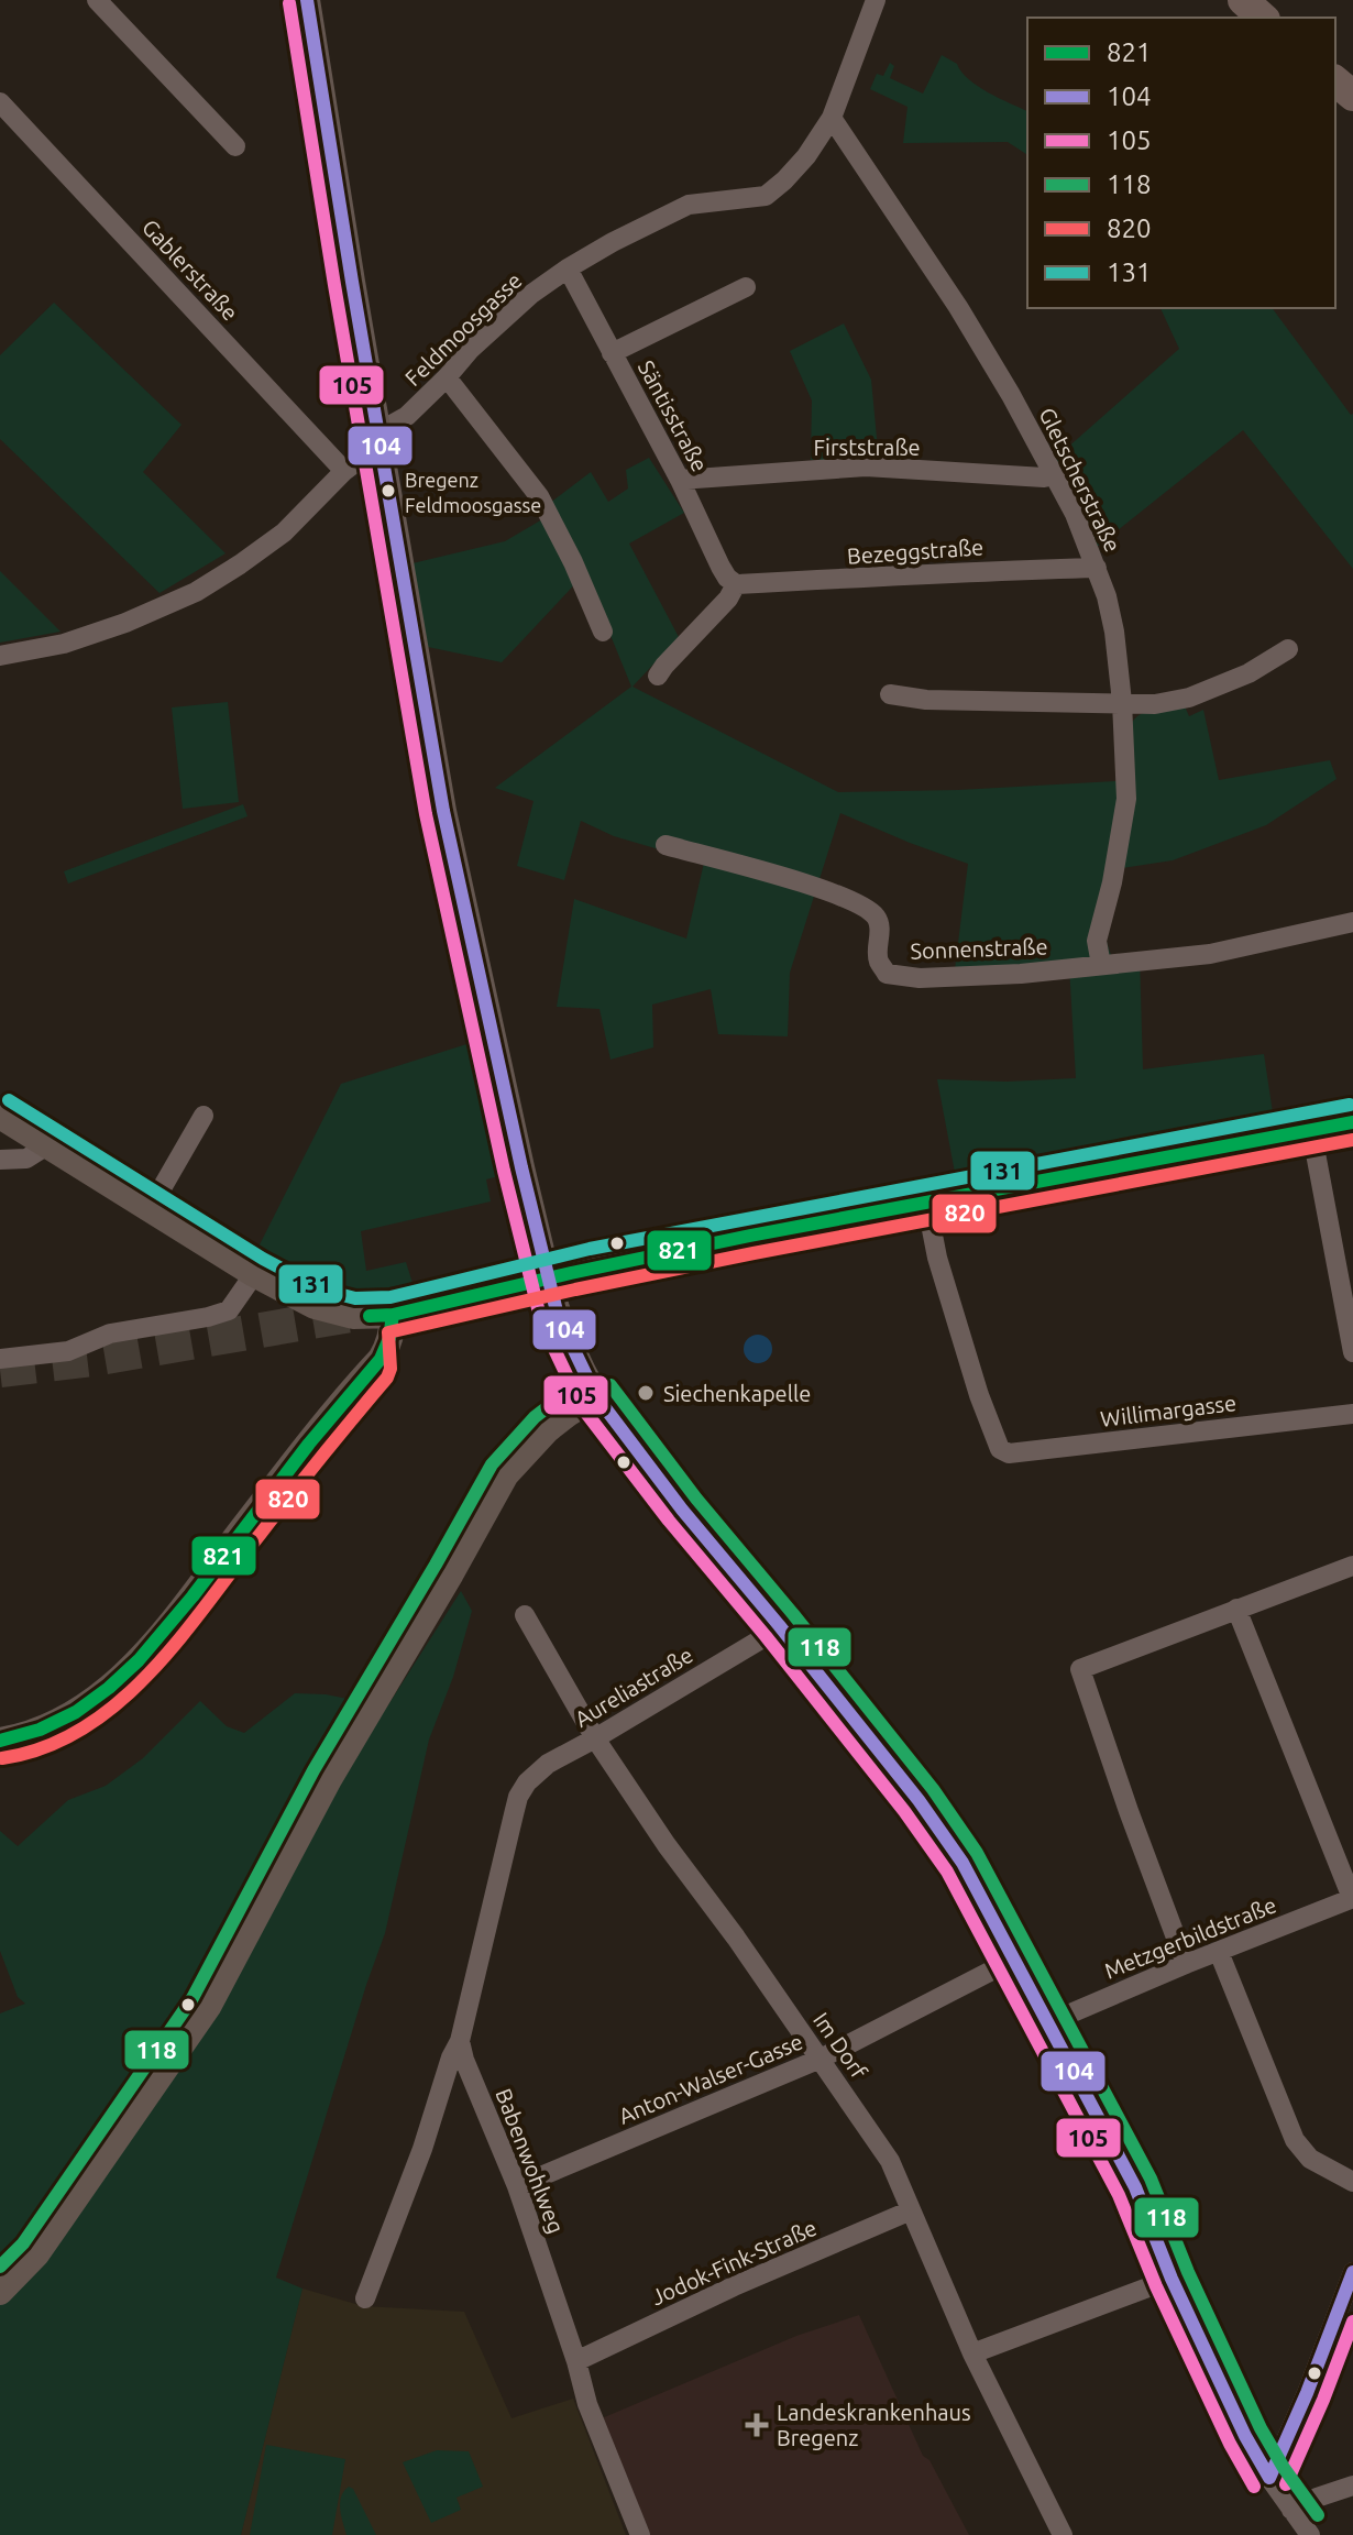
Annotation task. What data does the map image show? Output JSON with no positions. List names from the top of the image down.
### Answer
{
  "streets": {
    "street": [
      "Gablerstraße",
      "Feldmoosgasse",
      "Säntisstraße",
      "Firststraße",
      "Gletscherstraße",
      "Bezeggstraße",
      "Sonnenstraße",
      "Willimargasse",
      "Aureliastraße",
      "Metzgerbildstraße",
      "Im Dorf",
      "Anton-Walser-Gasse",
      "Babenwohlweg",
      "Jodok-Fink-Straße"
    ]
  },
  "crossings": [
    ["Gablerstraße", "Feldmoosgasse"],
    ["Feldmoosgasse", "Säntisstraße"],
    ["Feldmoosgasse", "Gletscherstraße"],
    ["Säntisstraße", "Firststraße"],
    ["Säntisstraße", "Bezeggstraße"],
    ["Firststraße", "Gletscherstraße"],
    ["Gletscherstraße", "Bezeggstraße"],
    ["Gletscherstraße", "Sonnenstraße"],
    ["Aureliastraße", "Im Dorf"],
    ["Aureliastraße", "Babenwohlweg"],
    ["Im Dorf", "Anton-Walser-Gasse"],
    ["Im Dorf", "Jodok-Fink-Straße"],
    ["Anton-Walser-Gasse", "Babenwohlweg"],
    ["Babenwohlweg", "Jodok-Fink-Straße"]
  ],
  "places": {
    "other": ["Bregenz Feldmoosgasse", "Siechenkapelle"],
    "health": ["Landeskrankenhaus Bregenz"]
  },
  "lines": [
    "transit line 104",
    "transit line 105",
    "transit line 131",
    "transit line 821",
    "transit line 820",
    "transit line 118"
  ],
  "legend": [
    "821",
    "104",
    "105",
    "118",
    "820",
    "131"
  ]
}
